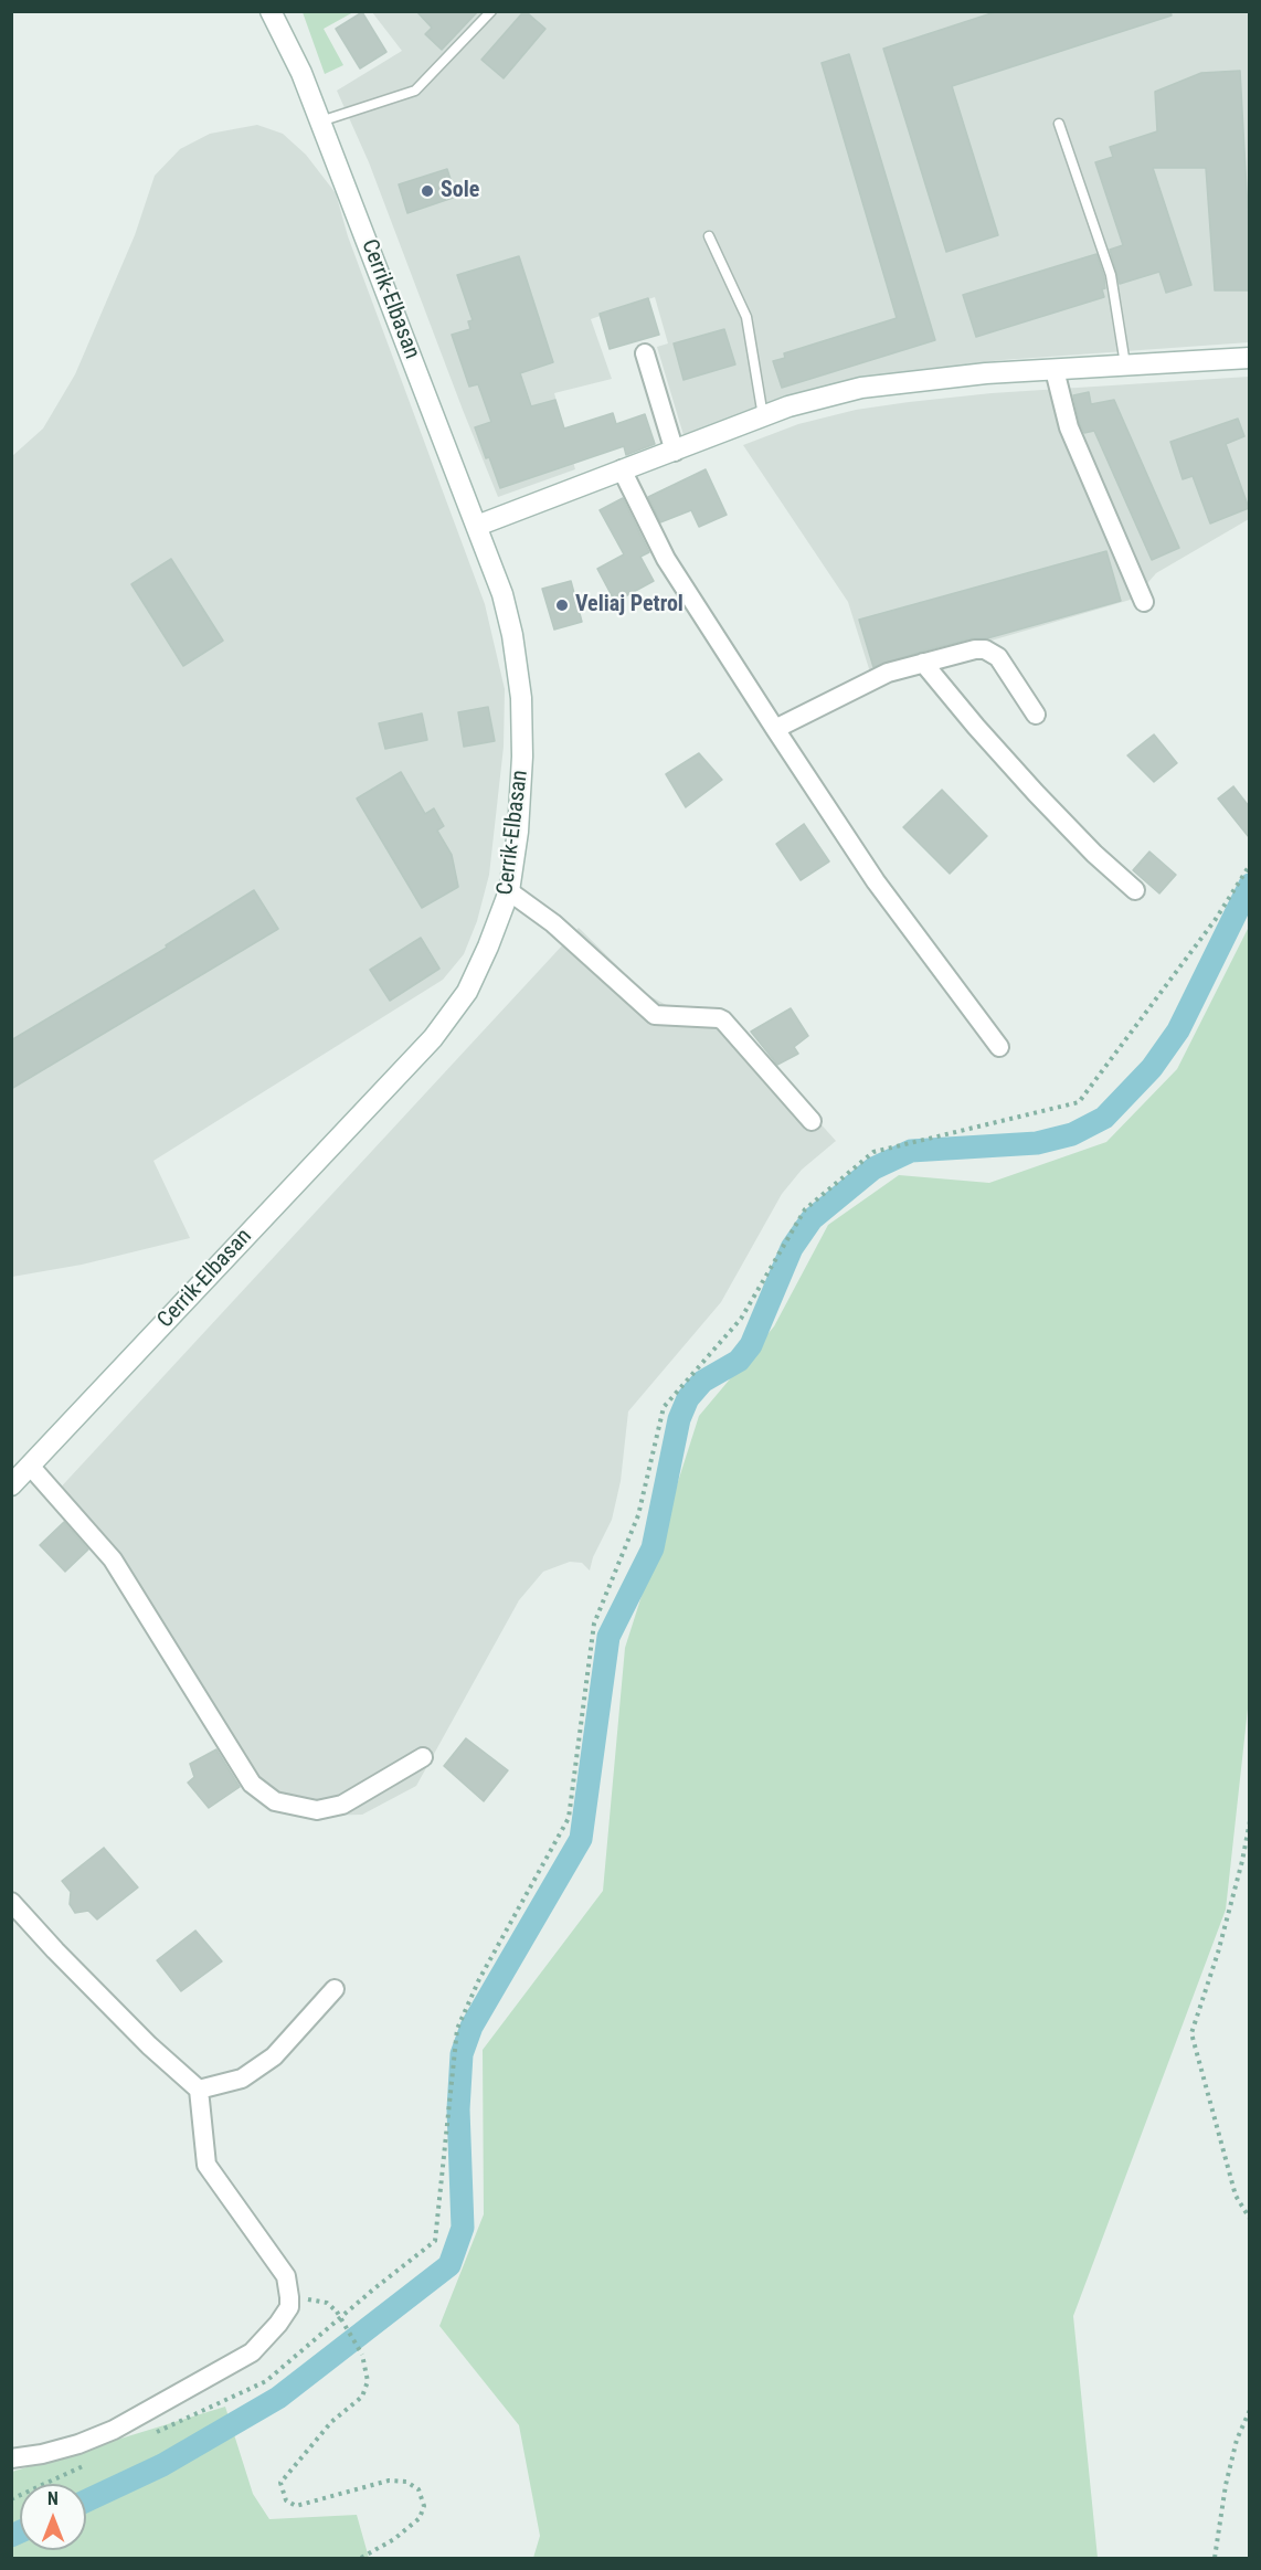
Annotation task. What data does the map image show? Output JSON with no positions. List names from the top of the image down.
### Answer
{
  "streets": {
    "main road": ["Cerrik-Elbasan"]
  },
  "places": ["Sole", "Veliaj Petrol"],
  "north": "top"
}
